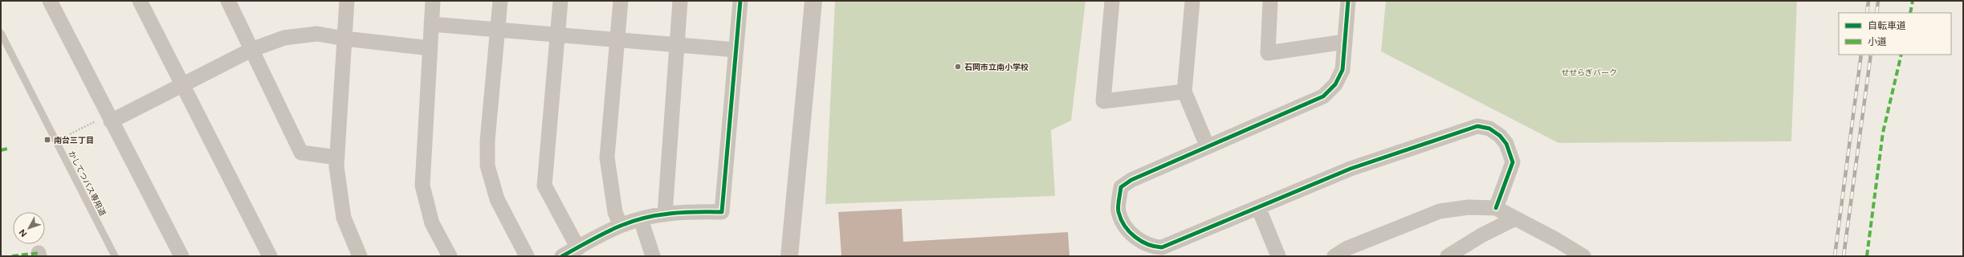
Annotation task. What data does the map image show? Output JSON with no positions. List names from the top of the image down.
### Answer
{
  "streets": {
    "lane": ["かしてつバス専用道"]
  },
  "parks": ["せせらぎパーク"],
  "places": {
    "other": ["石岡市立南小学校"],
    "transit": ["南台三丁目"]
  },
  "legend": ["自転車道", "小道"],
  "north": "bottom left"
}
